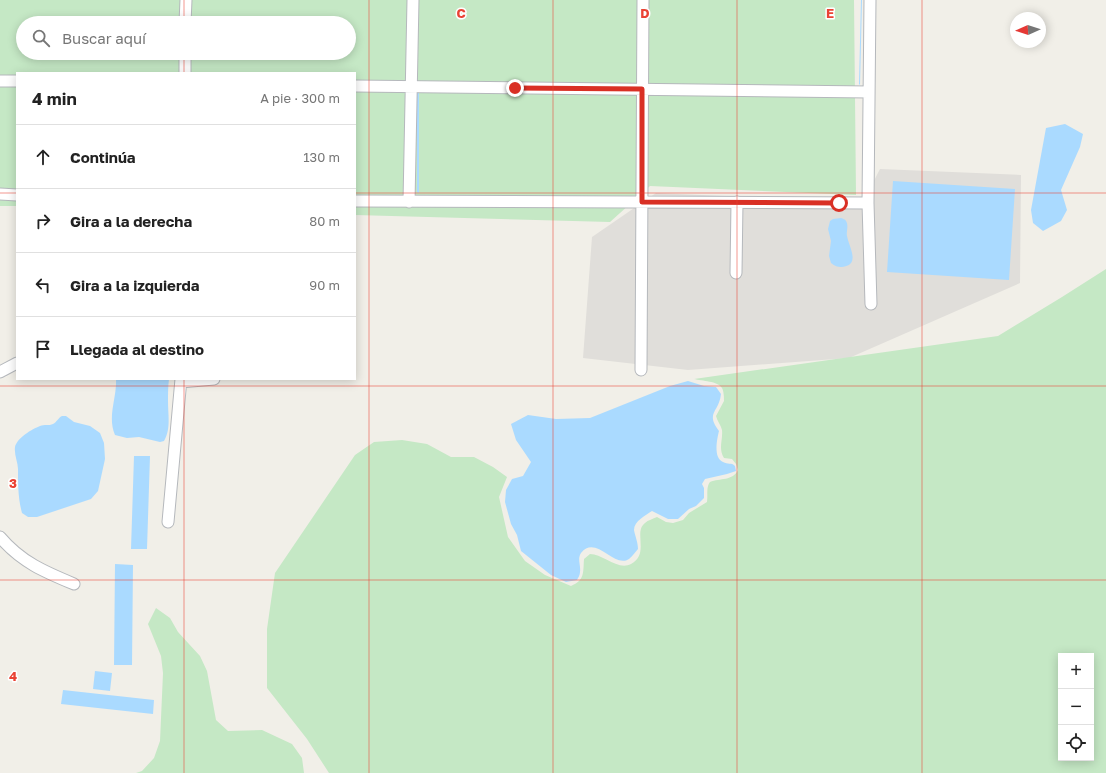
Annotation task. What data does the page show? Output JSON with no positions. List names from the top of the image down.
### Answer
{
  "north": "left",
  "page": {
    "search": "Buscar aquí",
    "heading": ["4 min", "A pie · 300 m"],
    "list": [
      ["Continúa", "130 m"],
      ["Gira a la derecha", "80 m"],
      ["Gira a la izquierda", "90 m"],
      "Llegada al destino"
    ],
    "map_buttons": ["+", "−"]
  },
  "grid": {
    "columns": ["C", "D", "E"],
    "rows": ["3", "4"]
  }
}
